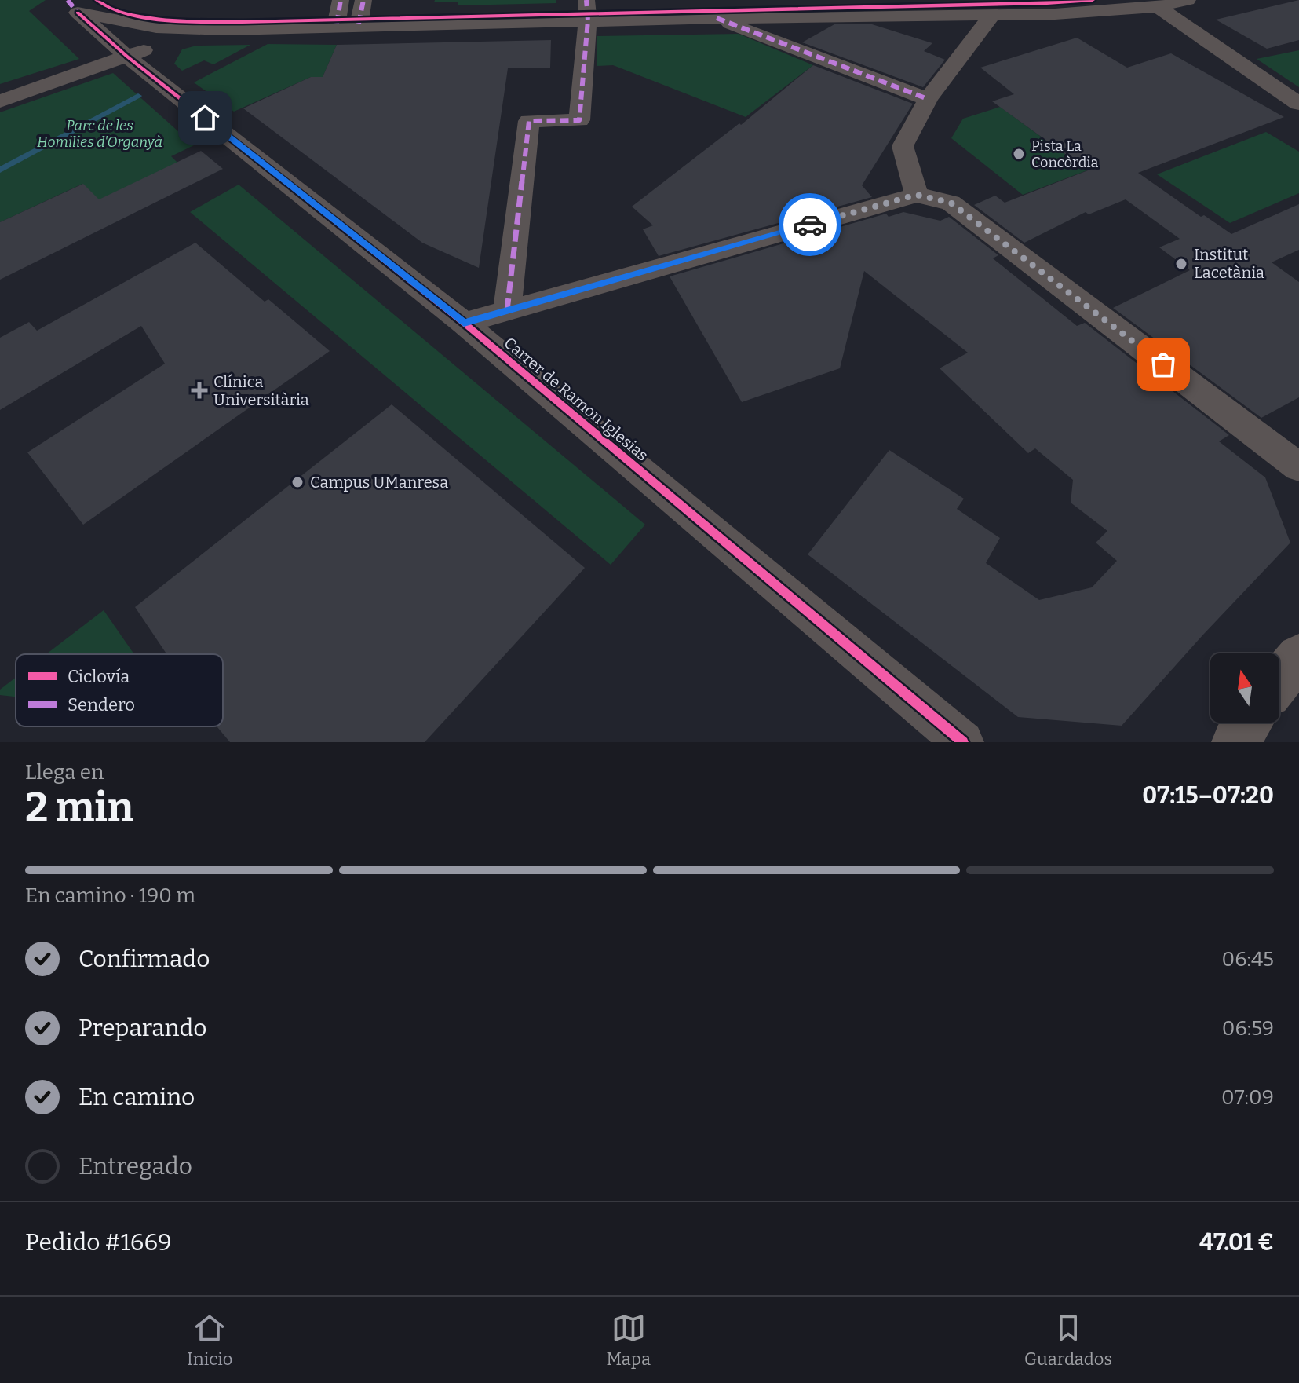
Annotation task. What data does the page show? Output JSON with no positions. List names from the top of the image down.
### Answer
{
  "streets": {
    "street": ["Carrer de Ramon Iglesias"]
  },
  "parks": ["Parc de les Homilies d'Organyà"],
  "places": {
    "other": ["Pista La Concòrdia", "Institut Lacetània", "Campus UManresa"],
    "health": ["Clínica Universitària"]
  },
  "legend": ["Ciclovía", "Sendero"],
  "north": "top",
  "page": {
    "heading": ["2 min", "Llega en", "07:15–07:20"],
    "panel": ["Pedido #1669", "47.01 €"],
    "bar": "En camino · 190 m",
    "list": [
      ["Confirmado", "06:45"],
      ["Preparando", "06:59"],
      ["En camino", "07:09"],
      "Entregado"
    ],
    "tabs": ["Inicio", "Mapa", "Guardados"]
  }
}
